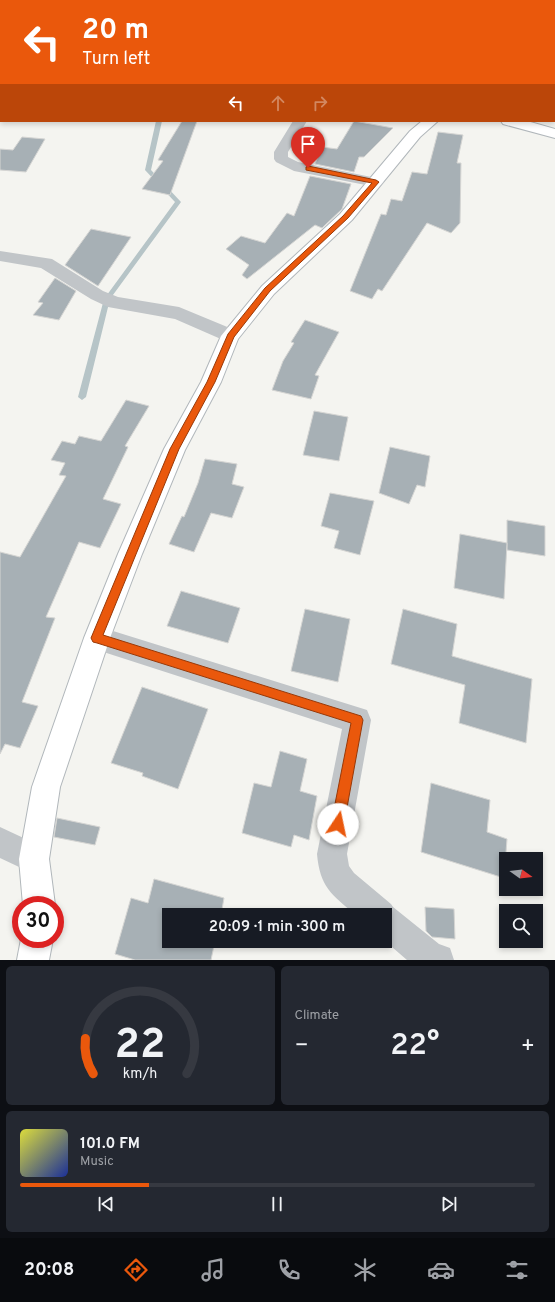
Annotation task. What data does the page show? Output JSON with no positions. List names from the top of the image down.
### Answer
{
  "north": "right",
  "page": {
    "turn": ["20 m", "Turn left"],
    "limit": "30",
    "trip": "20:09 · 1 min · 300 m",
    "tile": "Climate",
    "heat": ["−", "22°", "+"],
    "song": ["101.0 FM", "Music"],
    "tabs": "20:08",
    "gauge": ["22", "km/h"]
  }
}
